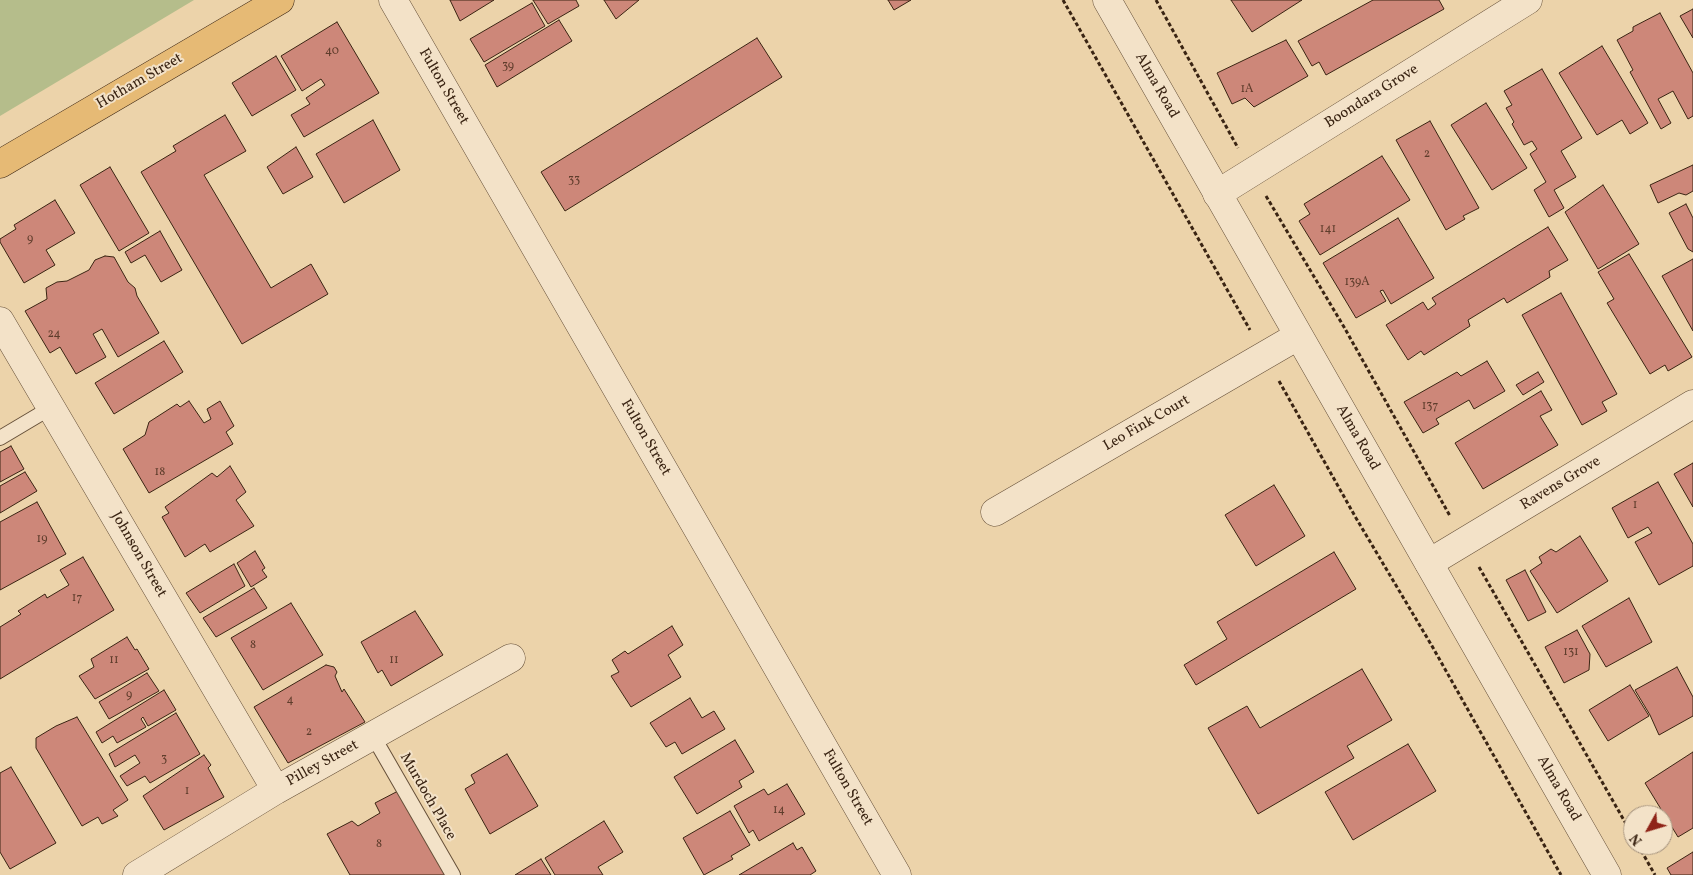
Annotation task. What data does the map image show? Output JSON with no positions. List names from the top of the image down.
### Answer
{
  "streets": {
    "main road": ["Hotham Street"],
    "street": [
      "Alma Road",
      "Fulton Street",
      "Boondara Grove",
      "Leo Fink Court",
      "Ravens Grove",
      "Johnson Street",
      "Pilley Street"
    ],
    "lane": ["Murdoch Place"]
  },
  "crossings": [
    ["Alma Road", "Boondara Grove"],
    ["Alma Road", "Leo Fink Court"],
    ["Alma Road", "Ravens Grove"],
    ["Johnson Street", "Pilley Street"],
    ["Pilley Street", "Murdoch Place"]
  ],
  "house_numbers": [
    "40",
    "39",
    "1A",
    "2",
    "33",
    "141",
    "9",
    "139A",
    "24",
    "137",
    "18",
    "1",
    "19",
    "17",
    "8",
    "131",
    "11",
    "11",
    "9",
    "4",
    "2",
    "3",
    "1",
    "14",
    "8"
  ],
  "north": "bottom left"
}
